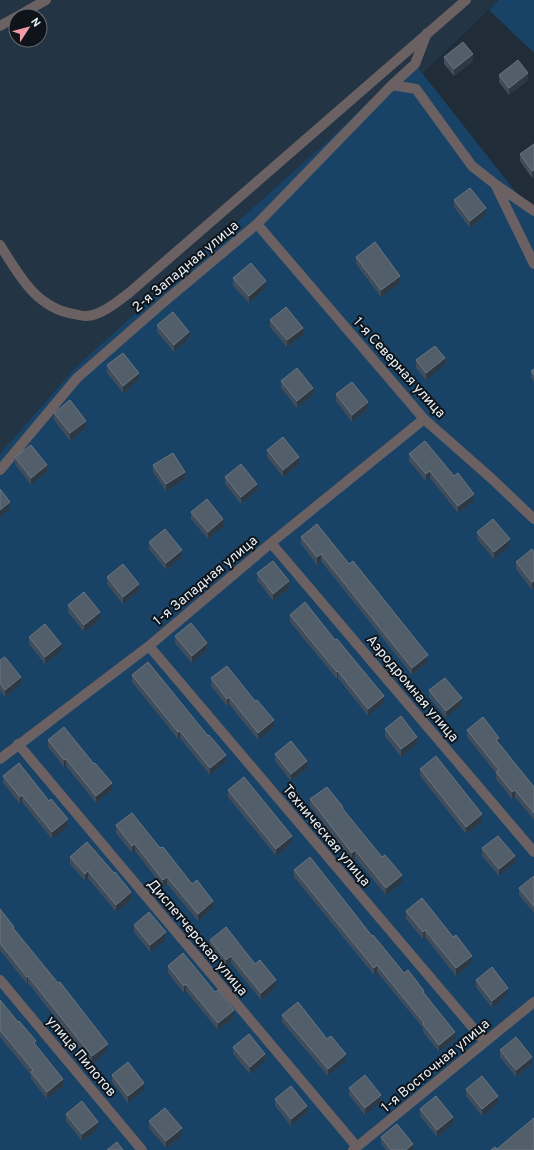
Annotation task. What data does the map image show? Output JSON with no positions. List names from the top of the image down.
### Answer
{
  "streets": {
    "street": [
      "2-я Западная улица",
      "1-я Северная улица",
      "1-я Западная улица",
      "Аэродромная улица",
      "Техническая улица",
      "Диспетчерская улица",
      "улица Пилотов",
      "1-я Восточная улица"
    ]
  },
  "crossings": [
    ["2-я Западная улица", "1-я Северная улица"],
    ["1-я Северная улица", "1-я Западная улица"],
    ["1-я Западная улица", "Аэродромная улица"],
    ["1-я Западная улица", "Техническая улица"],
    ["1-я Западная улица", "Диспетчерская улица"],
    ["Техническая улица", "1-я Восточная улица"],
    ["Диспетчерская улица", "1-я Восточная улица"]
  ],
  "north": "top right"
}
